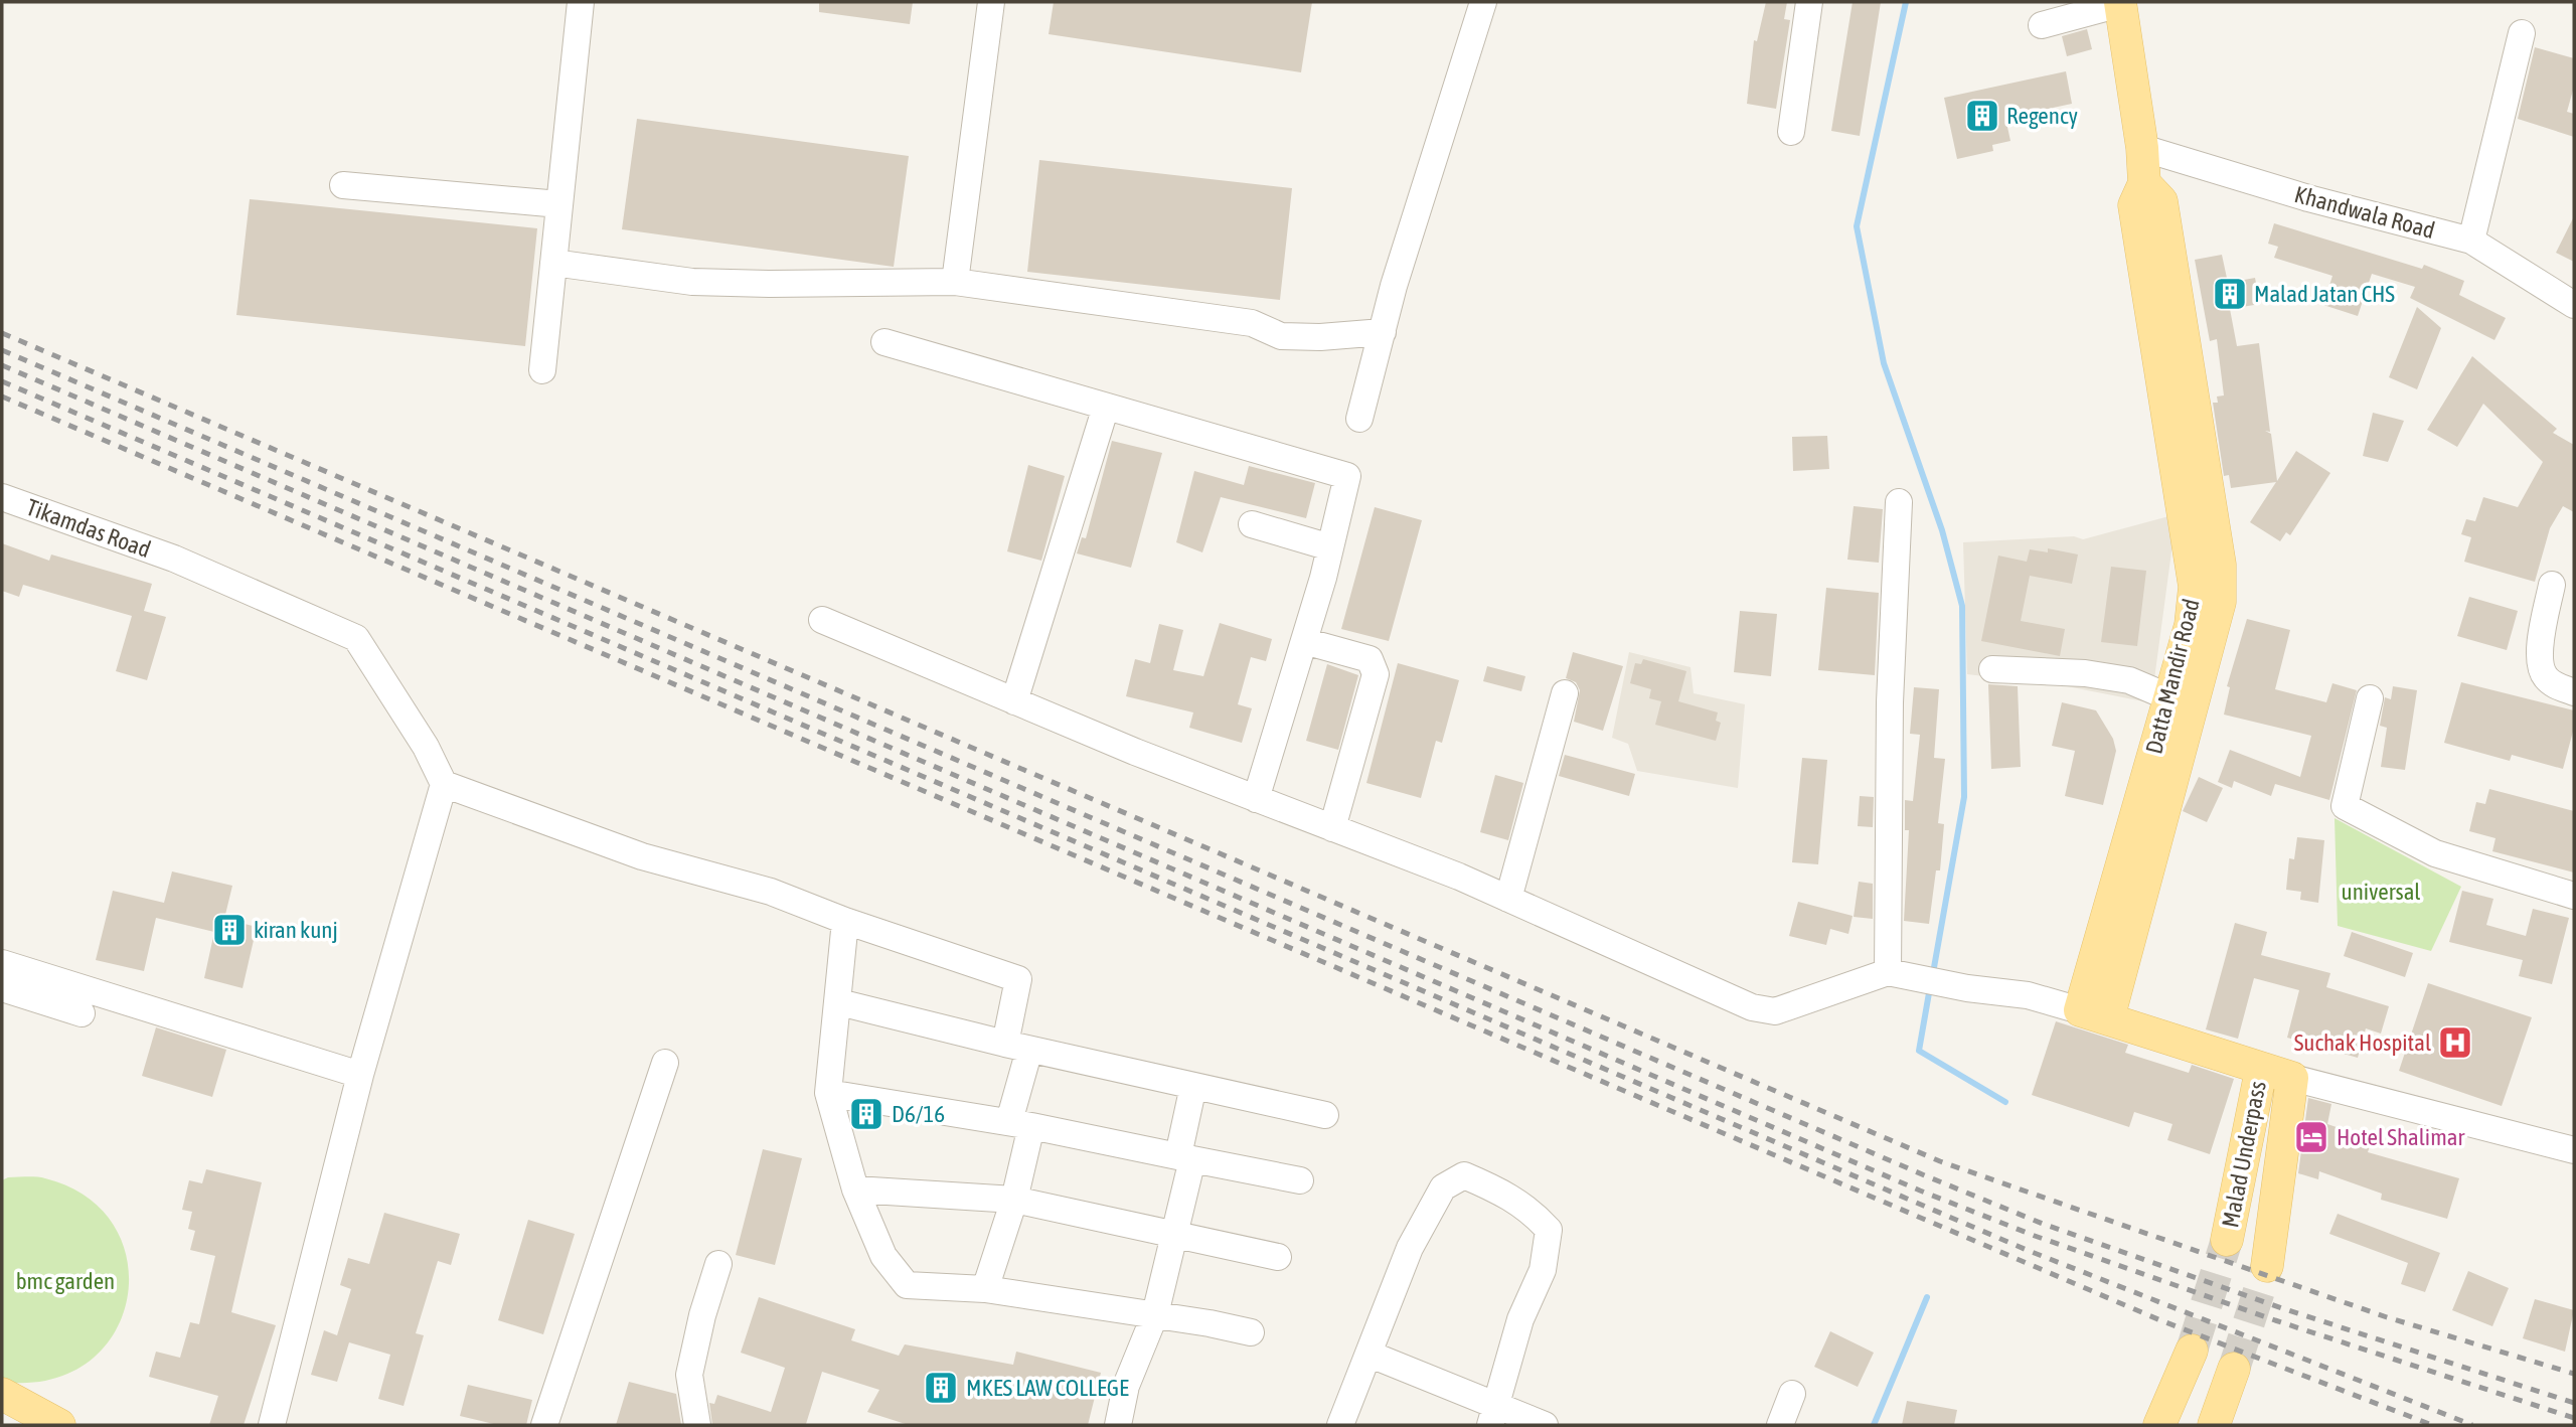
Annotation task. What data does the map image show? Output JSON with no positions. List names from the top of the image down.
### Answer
{
  "streets": {
    "main road": ["Datta Mandir Road", "Malad Underpass"],
    "street": ["Khandwala Road", "Tikamdas Road"]
  },
  "crossings": [
    ["Khandwala Road", "Datta Mandir Road"]
  ],
  "parks": ["universal", "bmc garden"],
  "places": {
    "building": [
      "Regency",
      "Malad Jatan CHS",
      "kiran kunj",
      "D6/16",
      "MKES LAW COLLEGE"
    ],
    "hospital": ["Suchak Hospital"],
    "hotel": ["Hotel Shalimar"]
  }
}
